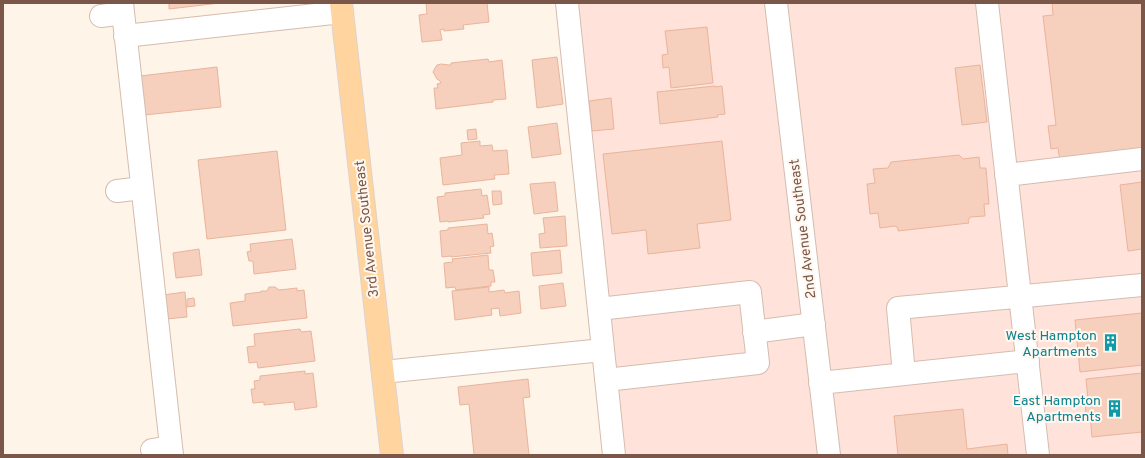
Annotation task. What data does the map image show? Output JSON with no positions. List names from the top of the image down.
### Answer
{
  "streets": {
    "main road": ["3rd Avenue Southeast"],
    "street": ["2nd Avenue Southeast"]
  },
  "places": {
    "building": ["West Hampton Apartments", "East Hampton Apartments"]
  }
}
